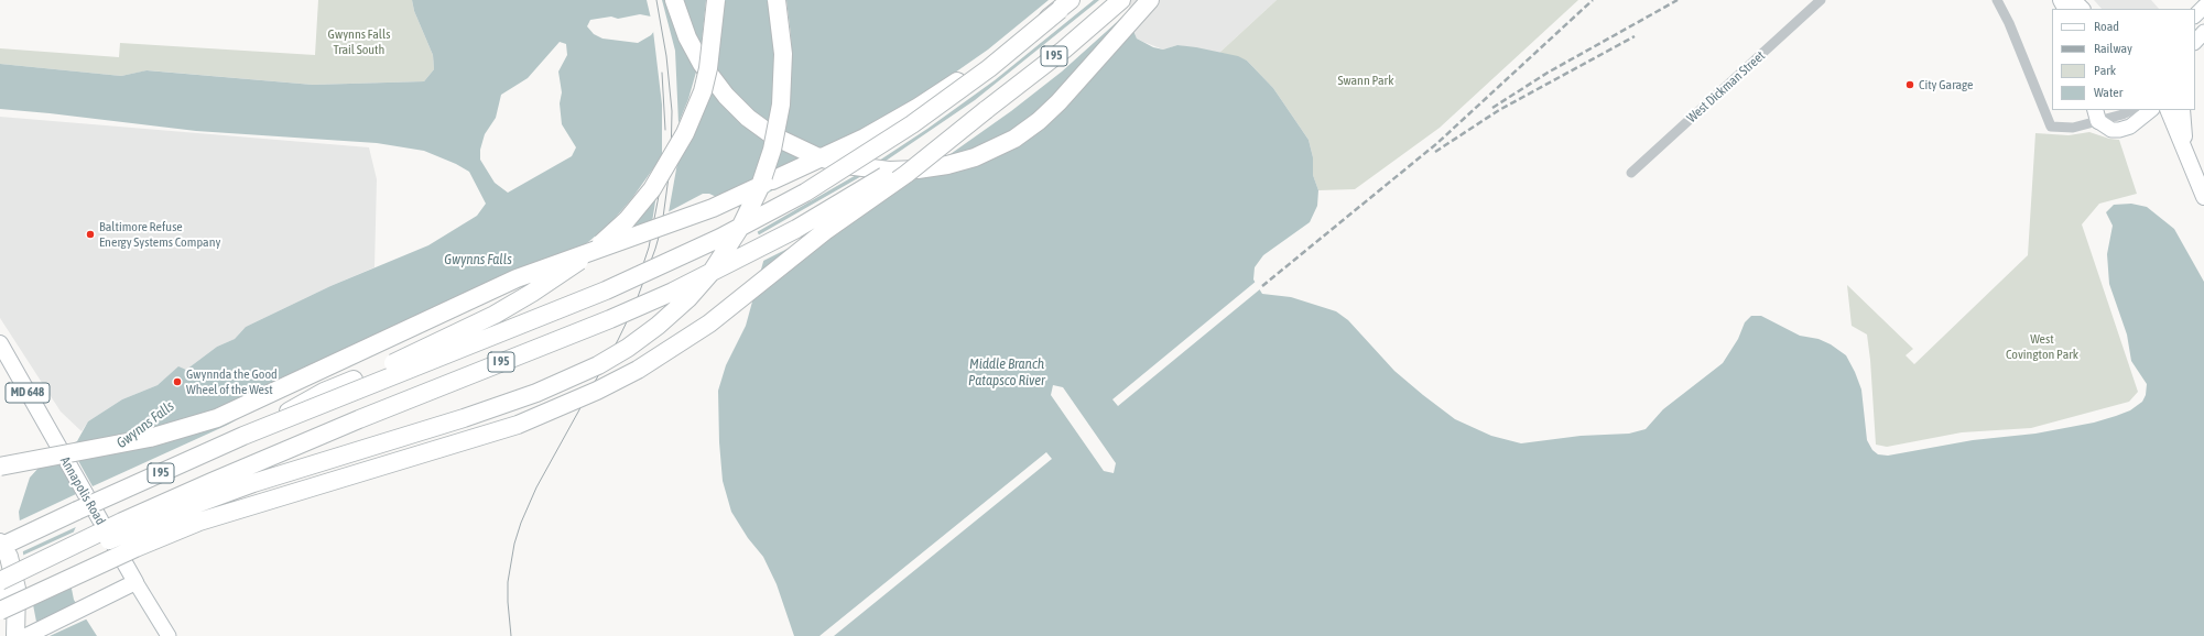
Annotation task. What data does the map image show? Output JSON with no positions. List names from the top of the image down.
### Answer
{
  "streets": {
    "highway": ["I 95"],
    "main road": ["MD 648", "Annapolis Road"],
    "street": ["West Dickman Street"]
  },
  "water": ["Gwynns Falls", "Middle Branch Patapsco River"],
  "parks": ["Gwynns Falls Trail South", "Swann Park", "West Covington Park"],
  "places": ["City Garage", "Baltimore Refuse Energy Systems Company", "Gwynnda the Good Wheel of the West"],
  "legend": [
    "Road",
    "Railway",
    "Park",
    "Water"
  ]
}
